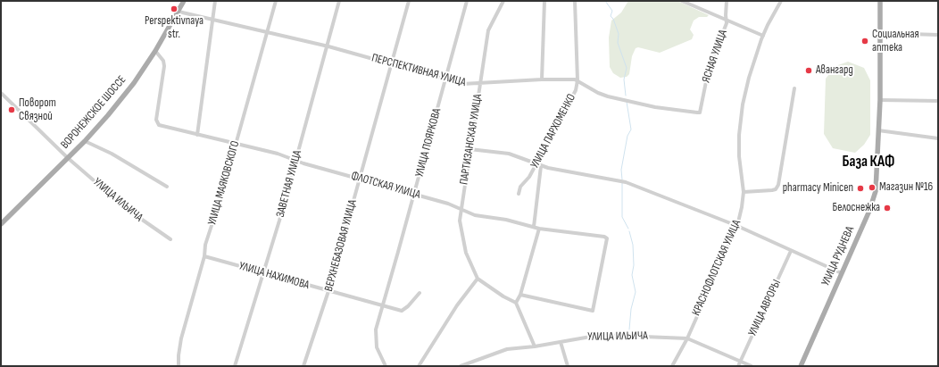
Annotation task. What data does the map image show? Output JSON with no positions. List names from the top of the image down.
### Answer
{
  "streets": {
    "main road": ["ВОРОНЕЖСКОЕ ШОССЕ", "УЛИЦА РУДНЕВА"],
    "street": [
      "ЯСНАЯ УЛИЦА",
      "ПЕРСПЕКТИВНАЯ УЛИЦА",
      "УЛИЦА ПАРХОМЕНКО",
      "ПАРТИЗАНСКАЯ УЛИЦА",
      "УЛИЦА ПОЯРКОВА",
      "УЛИЦА МАЯКОВСКОГО",
      "ЗАВЕТНАЯ УЛИЦА",
      "ФЛОТСКАЯ УЛИЦА",
      "УЛИЦА ИЛЬИЧА",
      "ВЕРХНЕБАЗОВАЯ УЛИЦА",
      "КРАСНОФЛОТСКАЯ УЛИЦА",
      "УЛИЦА НАХИМОВА",
      "УЛИЦА АВРОРЫ"
    ]
  },
  "crossings": [
    ["ЯСНАЯ УЛИЦА", "ПЕРСПЕКТИВНАЯ УЛИЦА"],
    ["ПЕРСПЕКТИВНАЯ УЛИЦА", "ВОРОНЕЖСКОЕ ШОССЕ"],
    ["ПЕРСПЕКТИВНАЯ УЛИЦА", "УЛИЦА ПАРХОМЕНКО"],
    ["ПЕРСПЕКТИВНАЯ УЛИЦА", "ПАРТИЗАНСКАЯ УЛИЦА"],
    ["ПЕРСПЕКТИВНАЯ УЛИЦА", "УЛИЦА ПОЯРКОВА"],
    ["ПЕРСПЕКТИВНАЯ УЛИЦА", "УЛИЦА МАЯКОВСКОГО"],
    ["ПЕРСПЕКТИВНАЯ УЛИЦА", "ЗАВЕТНАЯ УЛИЦА"],
    ["ПЕРСПЕКТИВНАЯ УЛИЦА", "ВЕРХНЕБАЗОВАЯ УЛИЦА"],
    ["ВОРОНЕЖСКОЕ ШОССЕ", "ФЛОТСКАЯ УЛИЦА"],
    ["ВОРОНЕЖСКОЕ ШОССЕ", "УЛИЦА ИЛЬИЧА"],
    ["УЛИЦА ПАРХОМЕНКО", "ФЛОТСКАЯ УЛИЦА"],
    ["ПАРТИЗАНСКАЯ УЛИЦА", "ФЛОТСКАЯ УЛИЦА"],
    ["УЛИЦА ПОЯРКОВА", "ФЛОТСКАЯ УЛИЦА"],
    ["УЛИЦА ПОЯРКОВА", "УЛИЦА НАХИМОВА"],
    ["УЛИЦА МАЯКОВСКОГО", "ФЛОТСКАЯ УЛИЦА"],
    ["УЛИЦА МАЯКОВСКОГО", "УЛИЦА НАХИМОВА"],
    ["ЗАВЕТНАЯ УЛИЦА", "ФЛОТСКАЯ УЛИЦА"],
    ["ЗАВЕТНАЯ УЛИЦА", "УЛИЦА НАХИМОВА"],
    ["ФЛОТСКАЯ УЛИЦА", "ВЕРХНЕБАЗОВАЯ УЛИЦА"],
    ["УЛИЦА ИЛЬИЧА", "КРАСНОФЛОТСКАЯ УЛИЦА"],
    ["УЛИЦА ИЛЬИЧА", "УЛИЦА АВРОРЫ"],
    ["ВЕРХНЕБАЗОВАЯ УЛИЦА", "УЛИЦА НАХИМОВА"]
  ],
  "districts": ["База КАФ"],
  "places": [
    "Perspektivnaya str.",
    "Социальная аптека",
    "Авангард",
    "Поворот Связной",
    "Магазин №16",
    "pharmacy Minicen",
    "Белоснежка"
  ]
}
